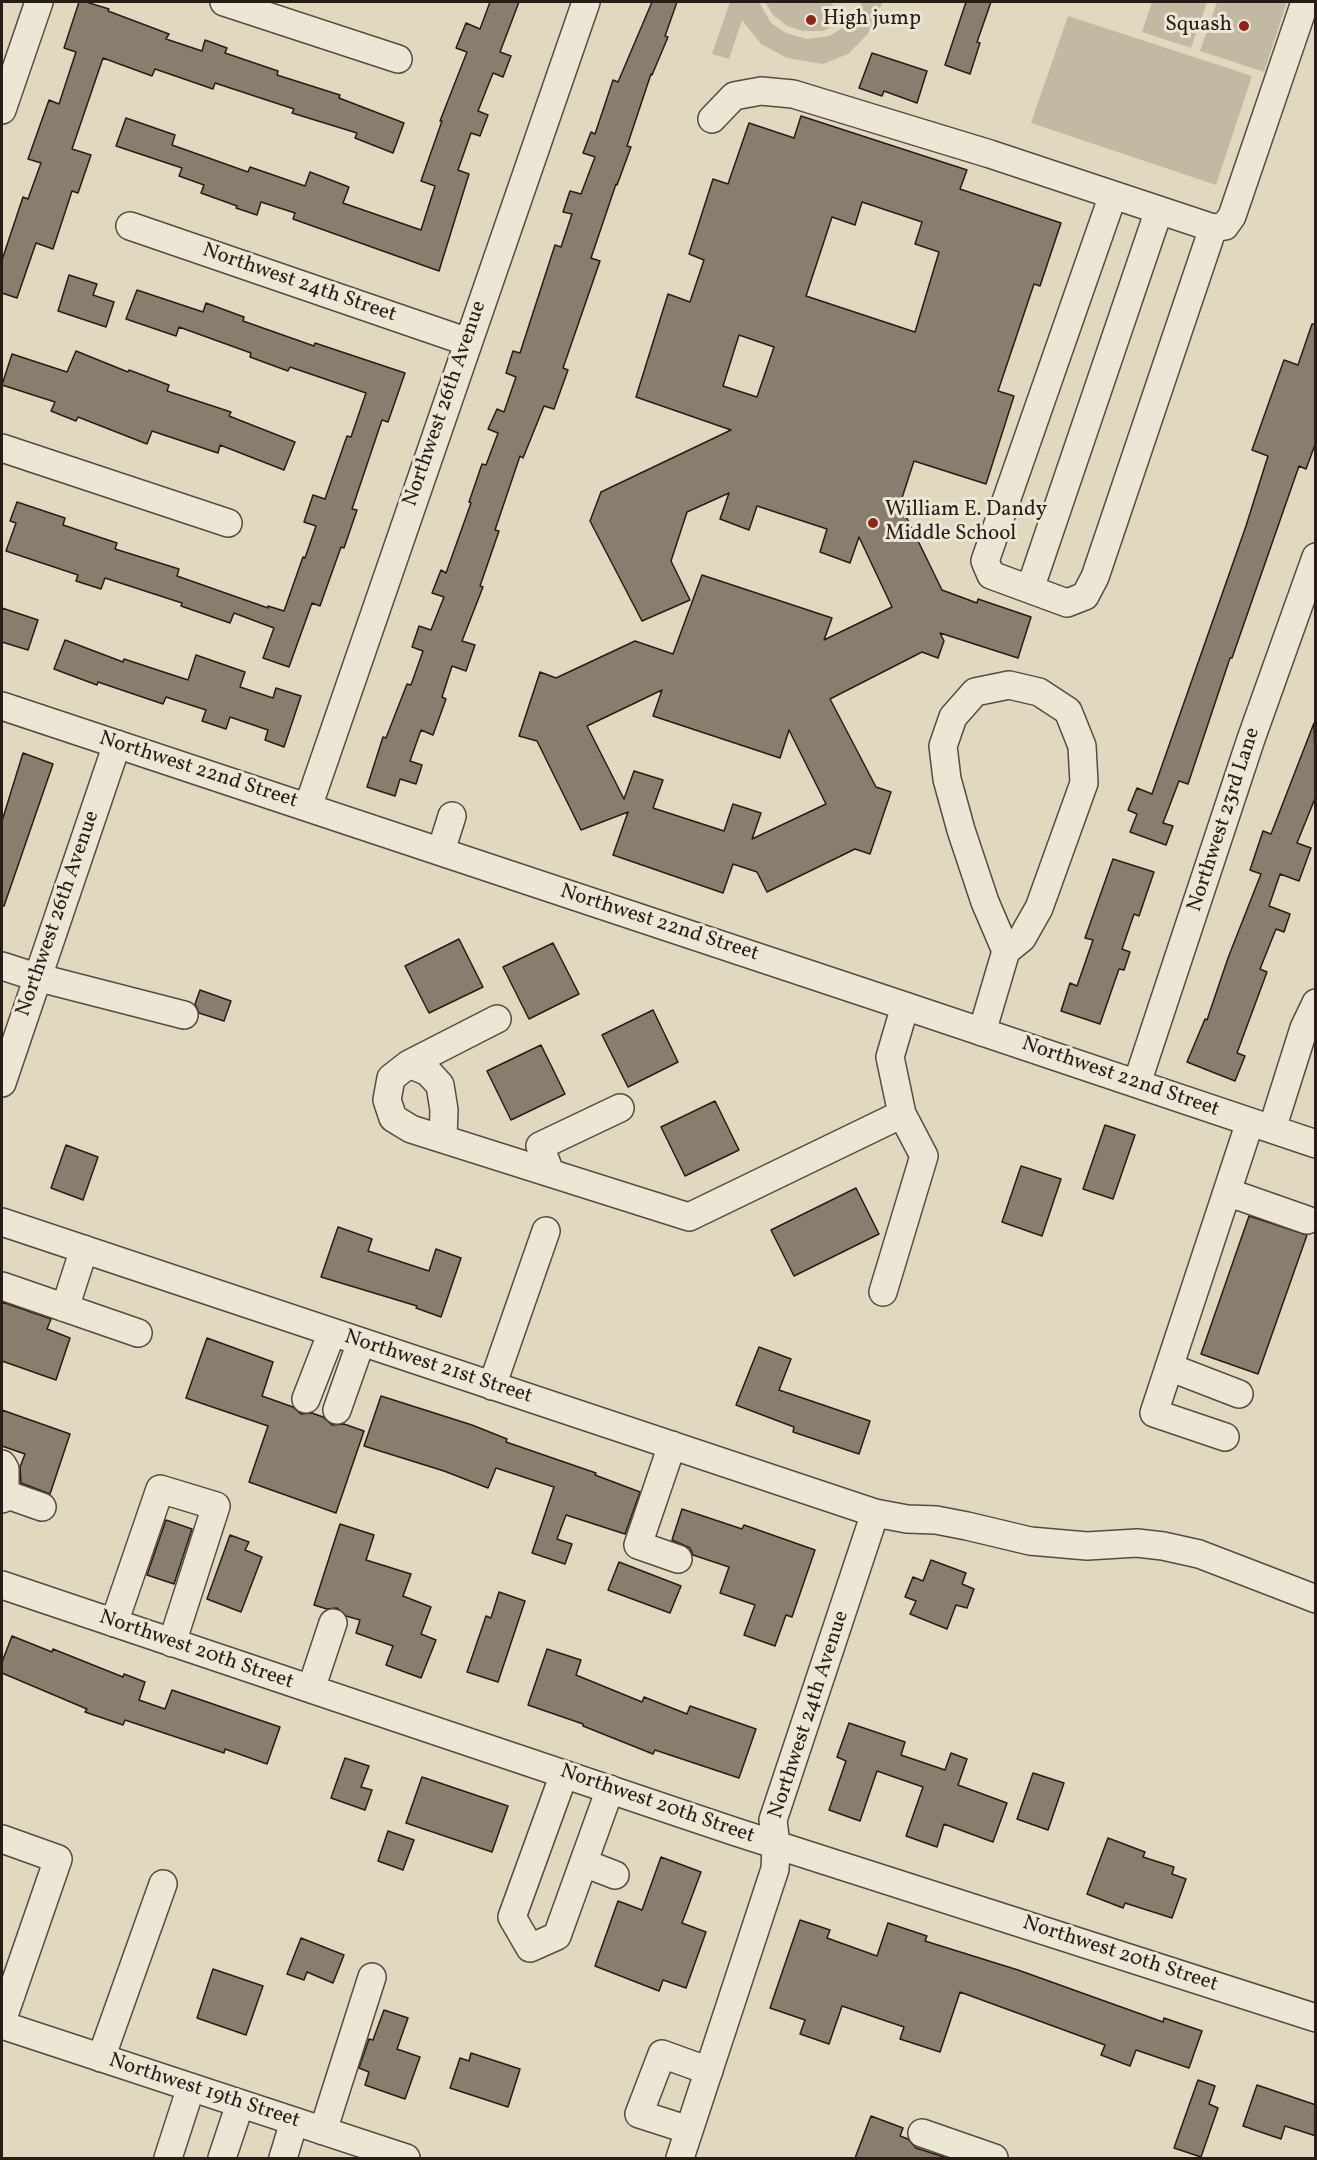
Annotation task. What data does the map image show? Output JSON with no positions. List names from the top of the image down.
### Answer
{
  "streets": {
    "street": [
      "Northwest 24th Street",
      "Northwest 26th Avenue",
      "Northwest 22nd Street",
      "Northwest 23rd Lane",
      "Northwest 21st Street",
      "Northwest 20th Street",
      "Northwest 24th Avenue",
      "Northwest 19th Street"
    ]
  },
  "crossings": [
    ["Northwest 24th Street", "Northwest 26th Avenue"],
    ["Northwest 26th Avenue", "Northwest 22nd Street"],
    ["Northwest 22nd Street", "Northwest 23rd Lane"],
    ["Northwest 21st Street", "Northwest 24th Avenue"],
    ["Northwest 20th Street", "Northwest 24th Avenue"]
  ],
  "places": ["High jump", "Squash", "William E. Dandy Middle School"]
}
